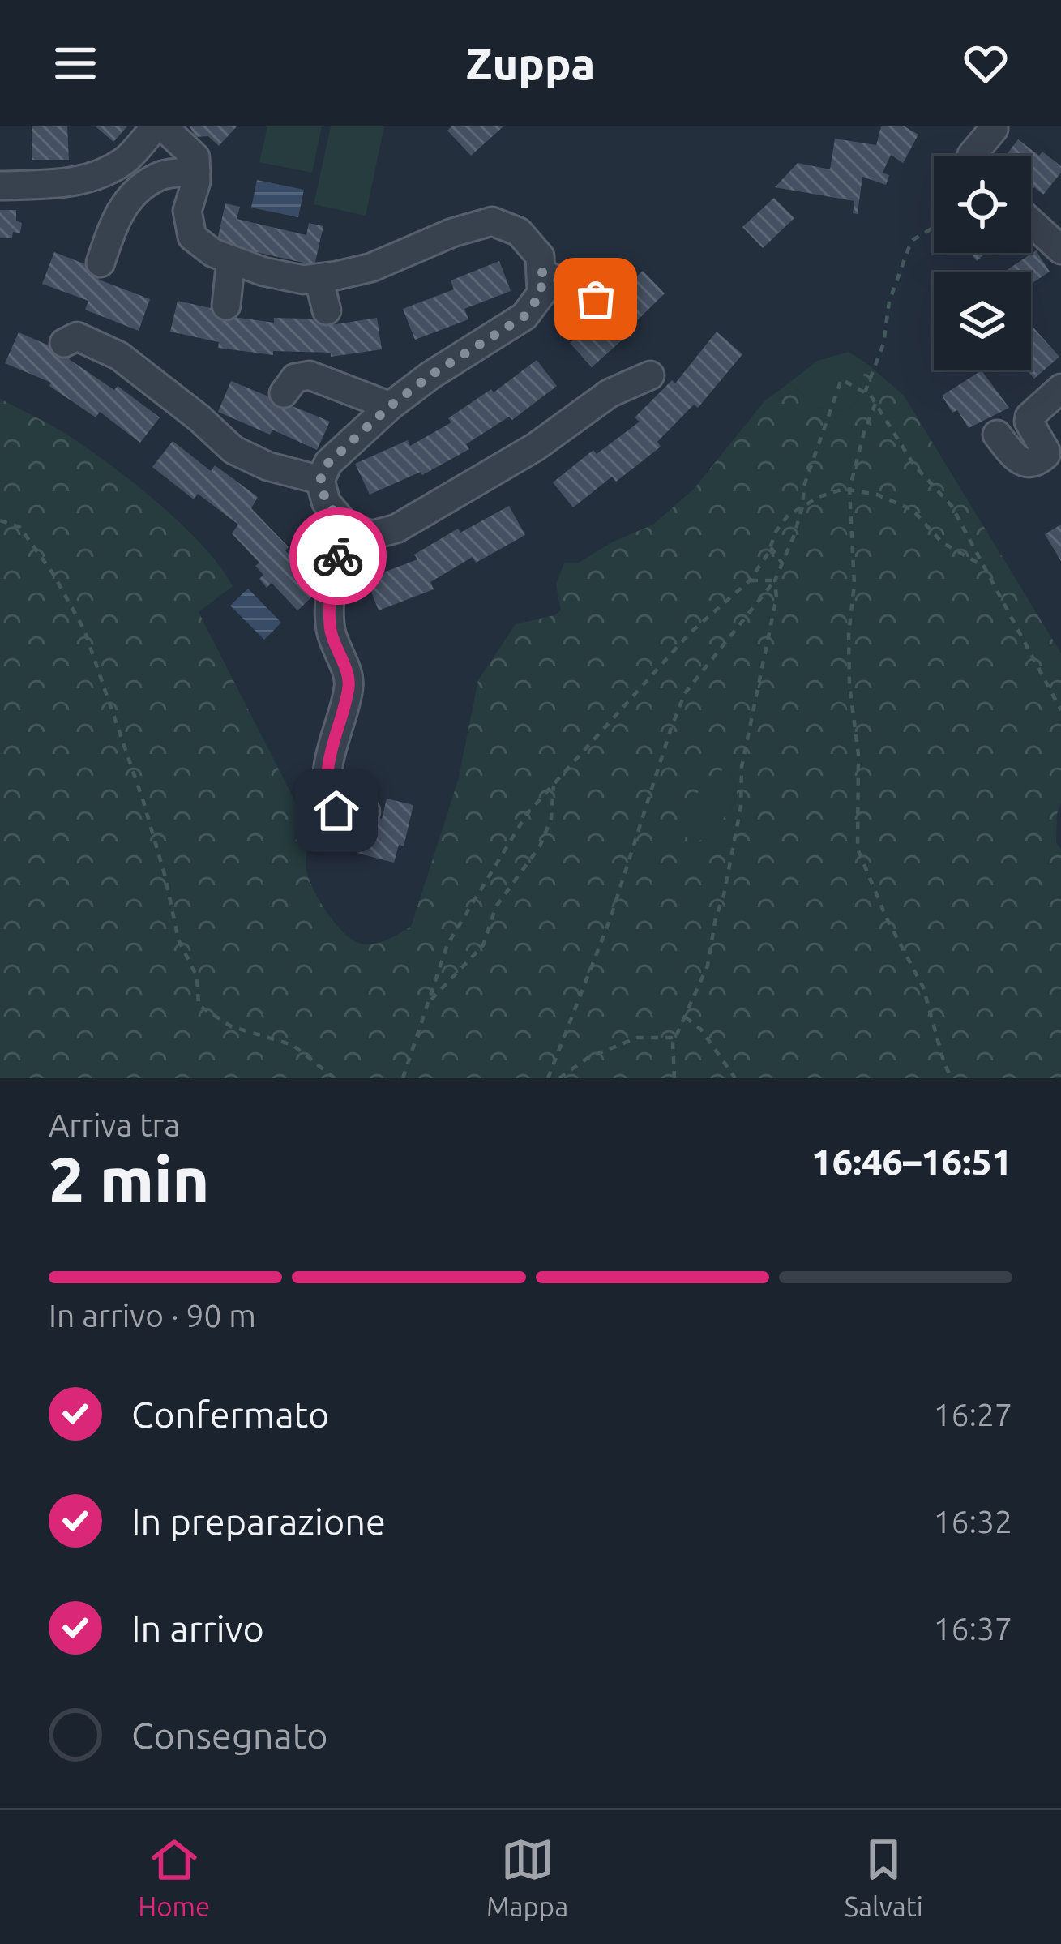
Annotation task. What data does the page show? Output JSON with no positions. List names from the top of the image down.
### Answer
{
  "page": {
    "header": "Zuppa",
    "heading": ["2 min", "Arriva tra", "16:46–16:51"],
    "bar": "In arrivo · 90 m",
    "list": [
      ["Confermato", "16:27"],
      ["In preparazione", "16:32"],
      ["In arrivo", "16:37"],
      "Consegnato"
    ],
    "tabs": ["Home", "Mappa", "Salvati"]
  }
}
